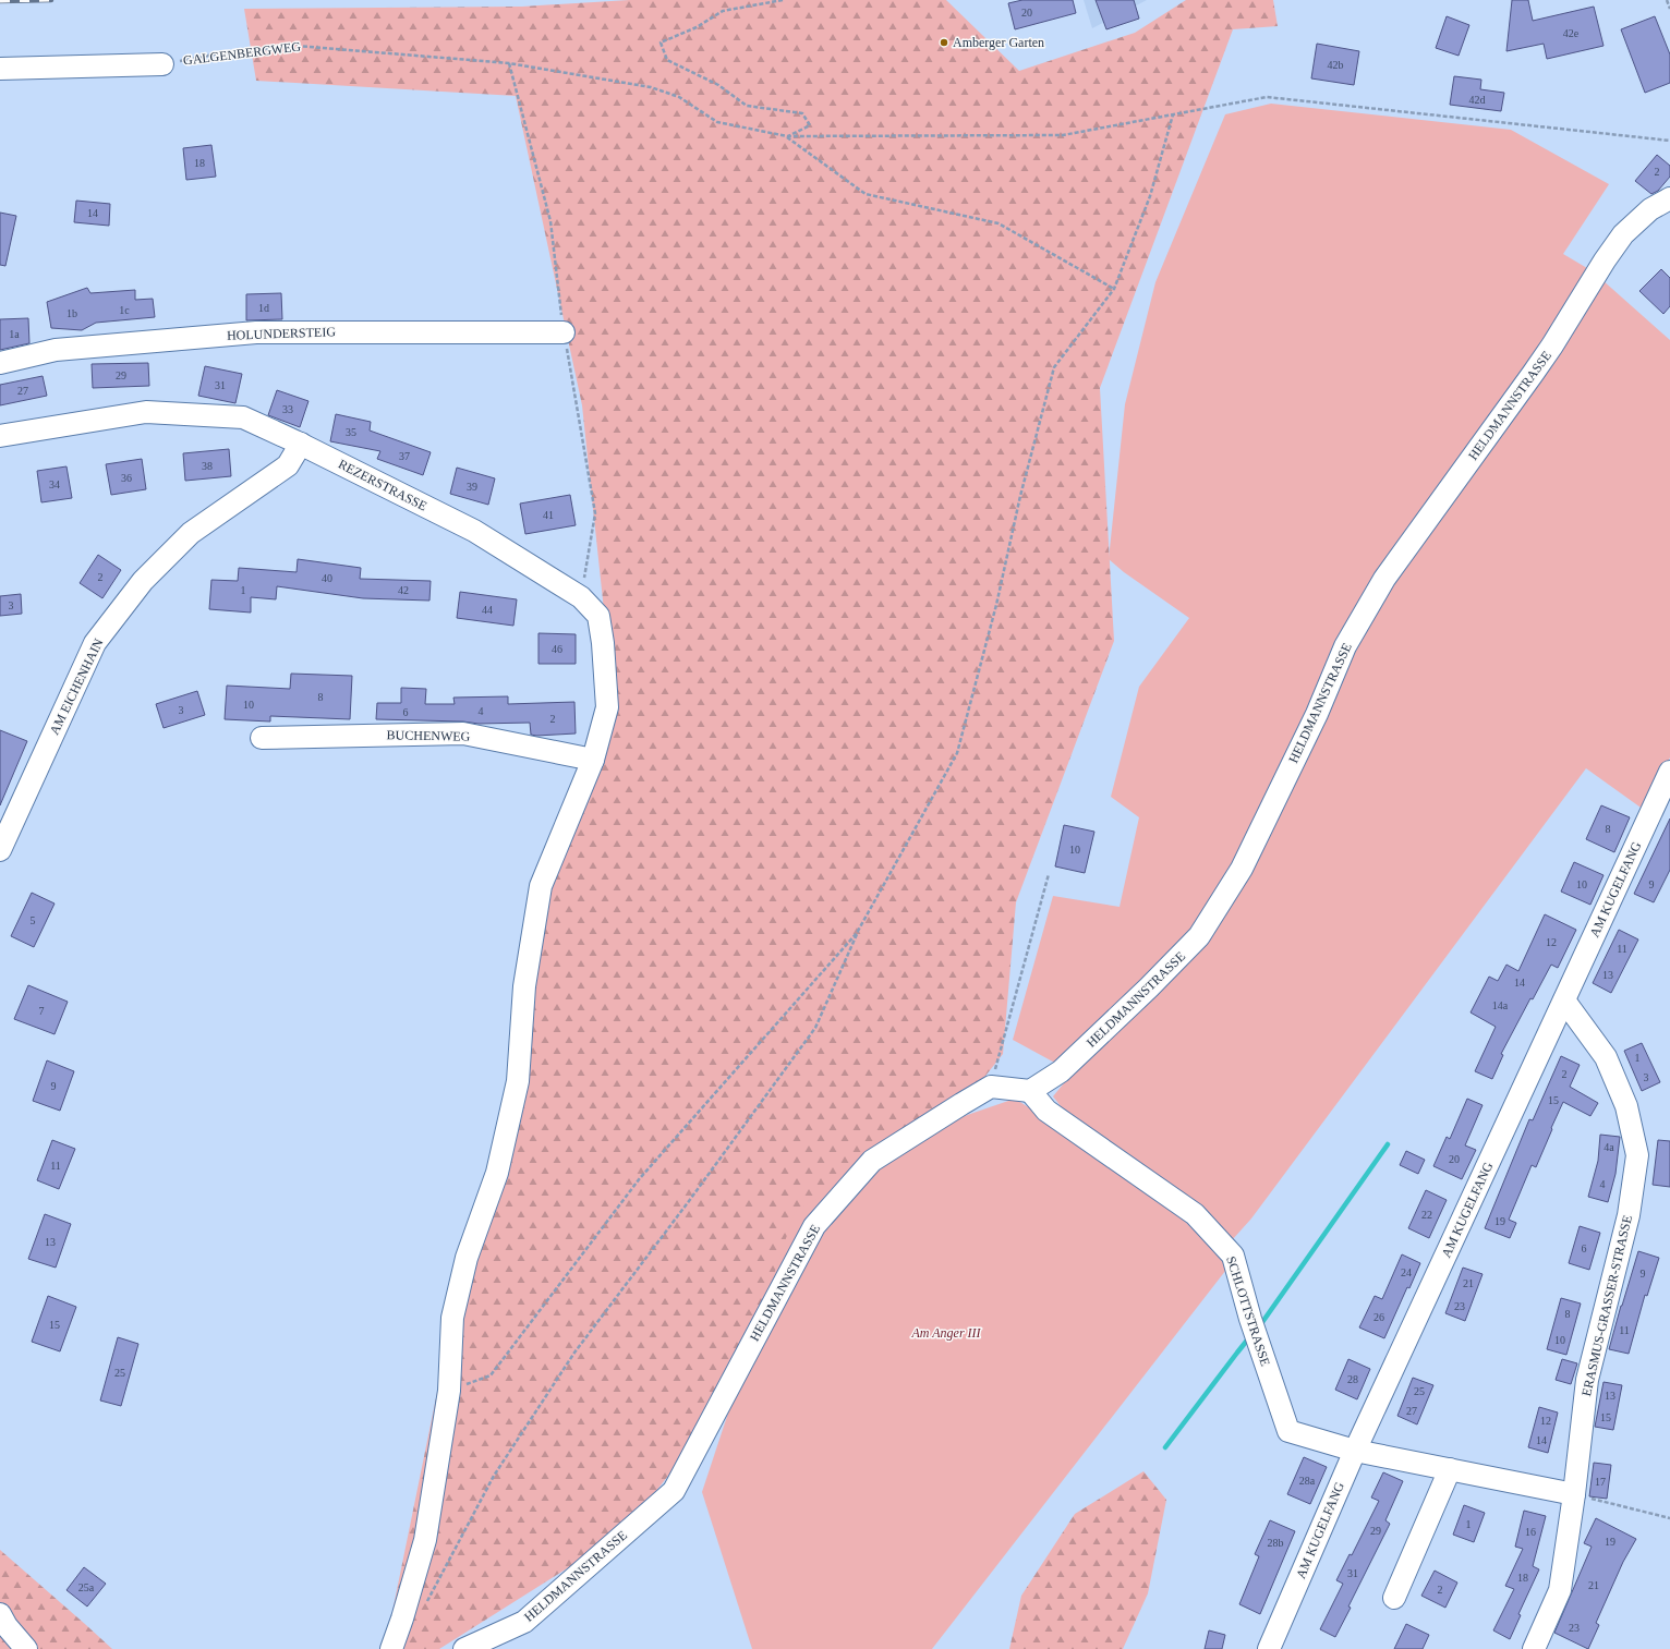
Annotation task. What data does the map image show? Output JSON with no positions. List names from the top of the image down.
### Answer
{
  "streets": {
    "street": [
      "HOLUNDERSTEIG",
      "HELDMANNSTRASSE",
      "REZERSTRASSE",
      "AM EICHENHAIN",
      "BUCHENWEG",
      "AM KUGELFANG",
      "ERASMUS-GRASSER-STRASSE",
      "SCHLOTTSTRASSE"
    ],
    "path": ["GALGENBERGWEG"]
  },
  "crossings": [
    ["HELDMANNSTRASSE", "SCHLOTTSTRASSE"],
    ["REZERSTRASSE", "AM EICHENHAIN"],
    ["REZERSTRASSE", "BUCHENWEG"],
    ["AM KUGELFANG", "ERASMUS-GRASSER-STRASSE"],
    ["AM KUGELFANG", "SCHLOTTSTRASSE"],
    ["ERASMUS-GRASSER-STRASSE", "SCHLOTTSTRASSE"]
  ],
  "parks": ["Am Anger III"],
  "places": ["Amberger Garten"],
  "house_numbers": [
    "20",
    "42e",
    "42b",
    "42d",
    "18",
    "2",
    "14",
    "1d",
    "1c",
    "1b",
    "1a",
    "29",
    "31",
    "27",
    "33",
    "35",
    "37",
    "38",
    "36",
    "34",
    "39",
    "41",
    "2",
    "40",
    "1",
    "42",
    "3",
    "44",
    "46",
    "8",
    "10",
    "3",
    "4",
    "6",
    "2",
    "8",
    "10",
    "10",
    "9",
    "5",
    "12",
    "11",
    "13",
    "14",
    "14a",
    "7",
    "1",
    "2",
    "3",
    "9",
    "15",
    "4a",
    "20",
    "11",
    "4",
    "22",
    "19",
    "13",
    "6",
    "24",
    "9",
    "21",
    "23",
    "8",
    "26",
    "15",
    "11",
    "10",
    "25",
    "28",
    "25",
    "13",
    "27",
    "15",
    "12",
    "14",
    "28a",
    "17",
    "1",
    "29",
    "16",
    "19",
    "28b",
    "31",
    "18",
    "21",
    "25a",
    "2",
    "23"
  ]
}
